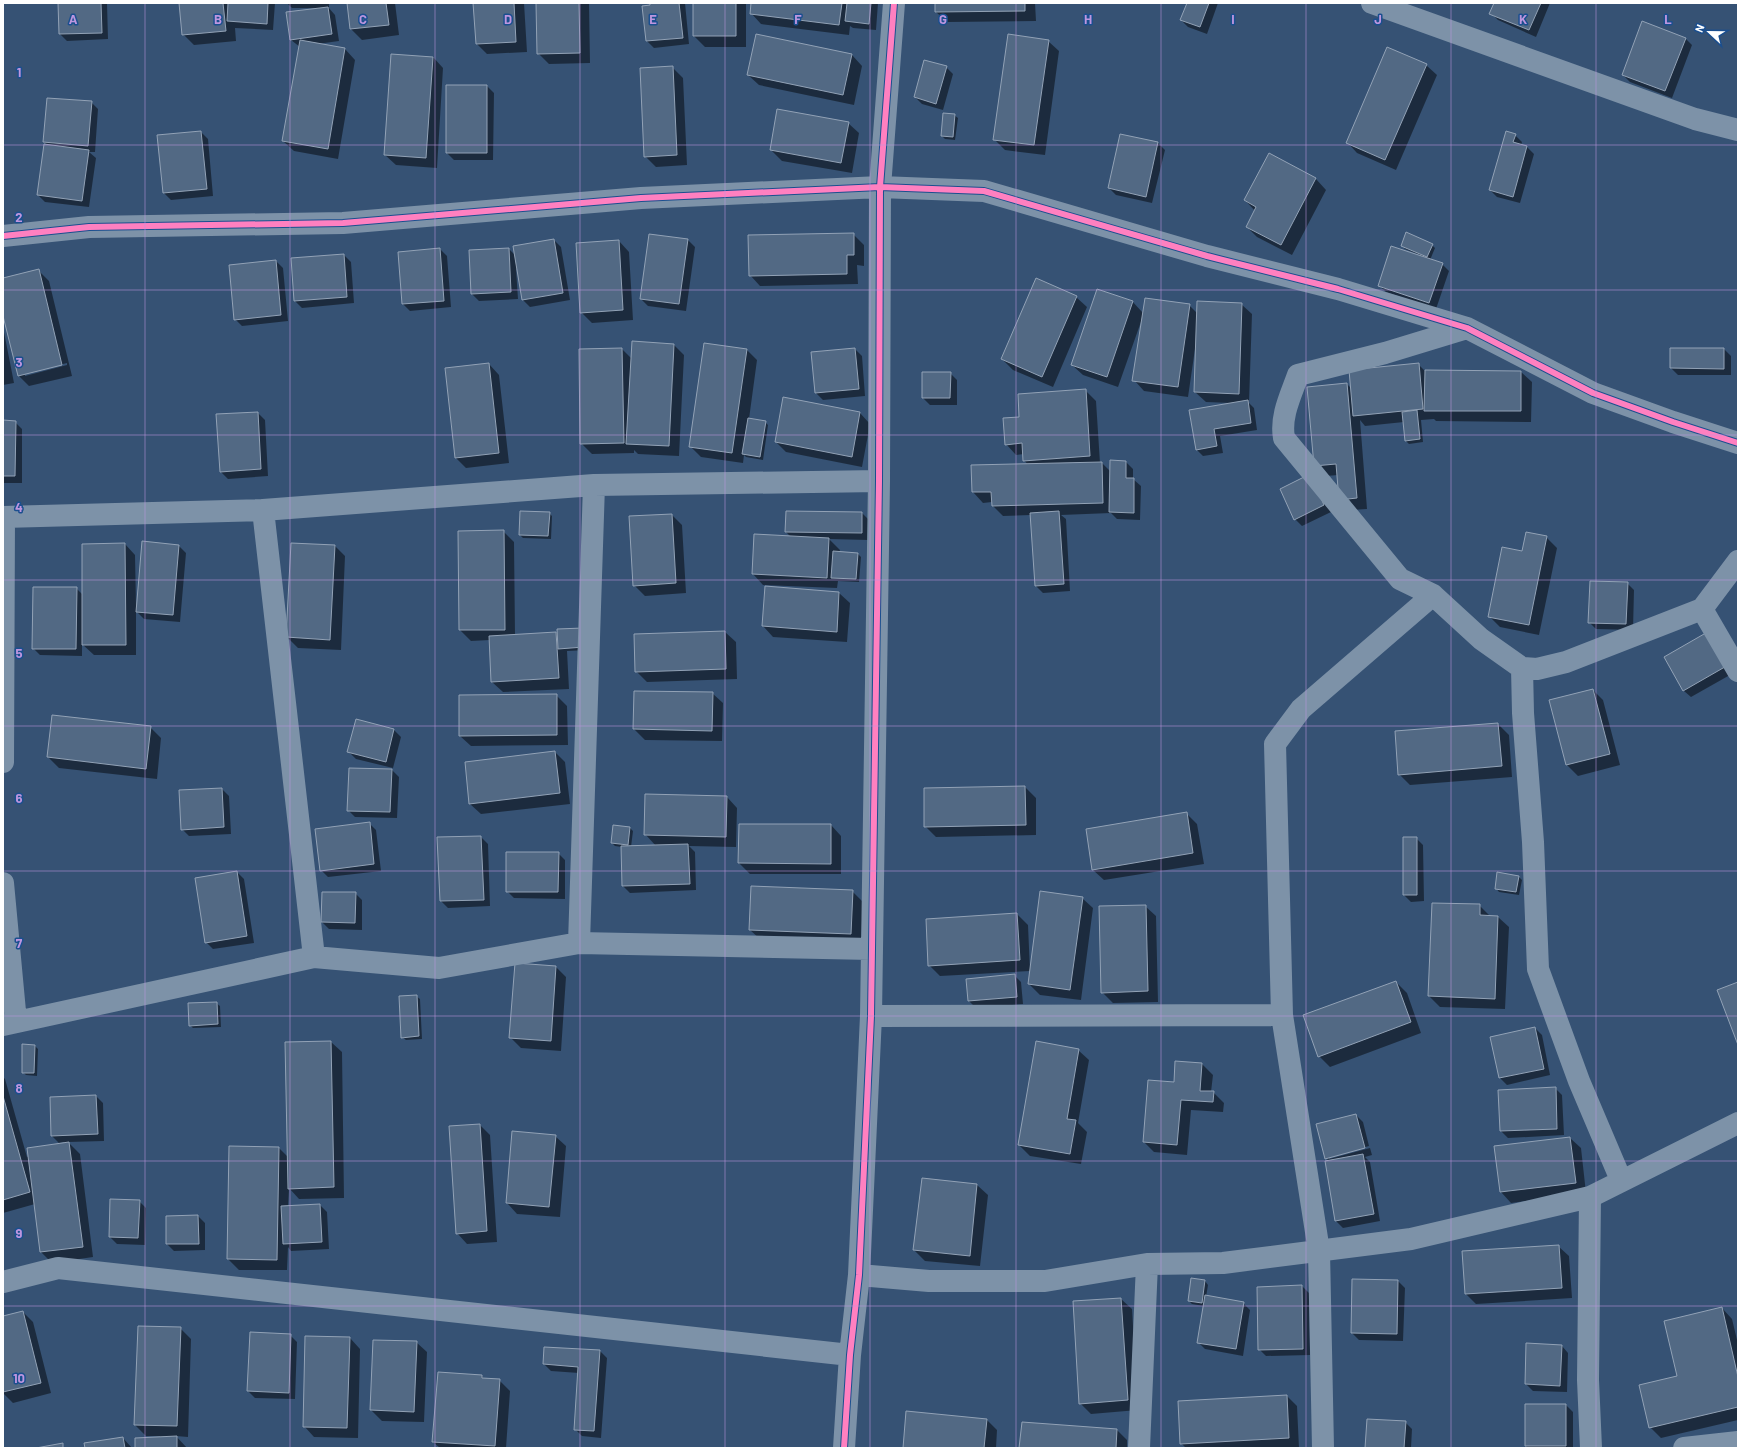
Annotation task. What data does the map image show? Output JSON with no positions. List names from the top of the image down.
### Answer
{
  "north": "left",
  "grid": {
    "columns": [
      "A",
      "B",
      "C",
      "D",
      "E",
      "F",
      "G",
      "H",
      "I",
      "J",
      "K",
      "L"
    ],
    "rows": [
      "1",
      "2",
      "3",
      "4",
      "5",
      "6",
      "7",
      "8",
      "9",
      "10"
    ]
  }
}
